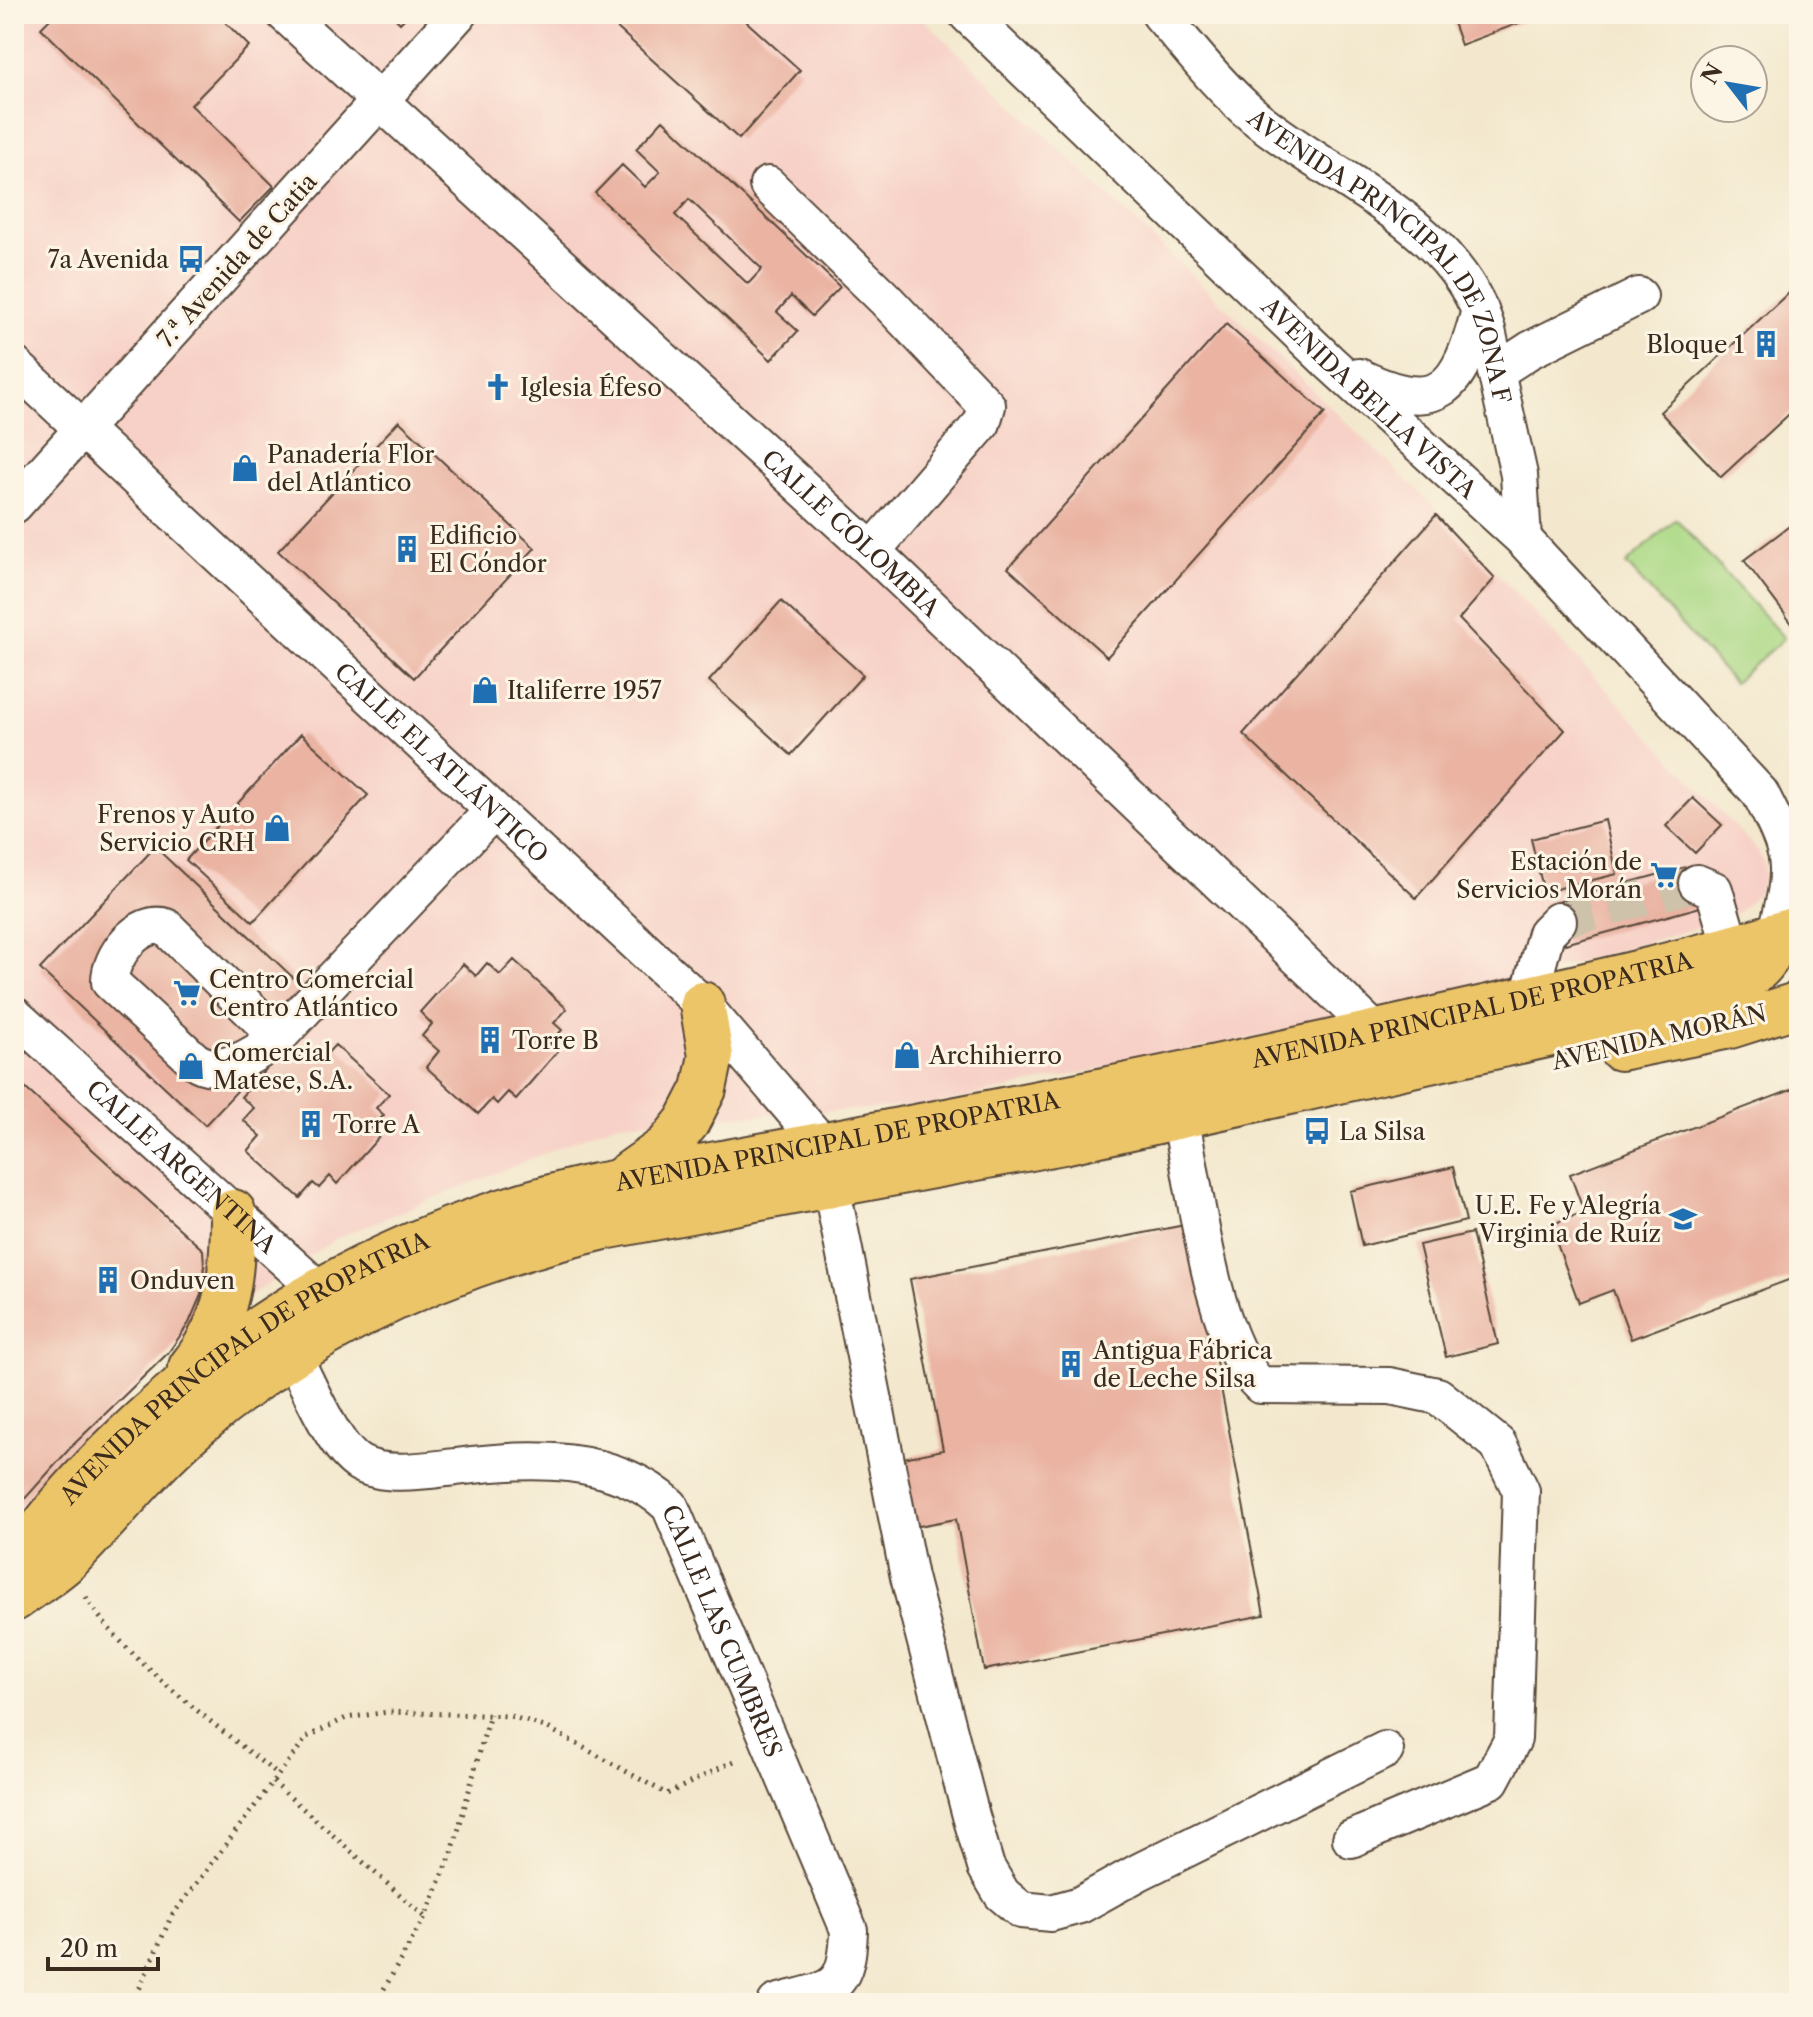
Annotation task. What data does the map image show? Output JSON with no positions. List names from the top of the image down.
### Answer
{
  "streets": {
    "main road": ["AVENIDA PRINCIPAL DE PROPATRIA", "AVENIDA MORÁN"],
    "street": [
      "7.ª Avenida de Catia",
      "AVENIDA PRINCIPAL DE ZONA F",
      "AVENIDA BELLA VISTA",
      "CALLE COLOMBIA",
      "CALLE EL ATLÁNTICO",
      "CALLE ARGENTINA",
      "CALLE LAS CUMBRES"
    ]
  },
  "crossings": [
    ["7.ª Avenida de Catia", "CALLE COLOMBIA"],
    ["7.ª Avenida de Catia", "CALLE EL ATLÁNTICO"],
    ["AVENIDA PRINCIPAL DE ZONA F", "AVENIDA BELLA VISTA"],
    ["AVENIDA BELLA VISTA", "AVENIDA PRINCIPAL DE PROPATRIA"],
    ["CALLE COLOMBIA", "AVENIDA PRINCIPAL DE PROPATRIA"],
    ["CALLE EL ATLÁNTICO", "AVENIDA PRINCIPAL DE PROPATRIA"],
    ["AVENIDA PRINCIPAL DE PROPATRIA", "AVENIDA MORÁN"],
    ["AVENIDA PRINCIPAL DE PROPATRIA", "CALLE ARGENTINA"],
    ["AVENIDA PRINCIPAL DE PROPATRIA", "CALLE LAS CUMBRES"]
  ],
  "places": {
    "bus stop": ["7a Avenida", "La Silsa"],
    "building": [
      "Bloque 1",
      "Edificio El Cóndor",
      "Torre B",
      "Torre A",
      "Onduven",
      "Antigua Fábrica de Leche Silsa"
    ],
    "church": ["Iglesia Éfeso"],
    "shop": [
      "Panadería Flor del Atlántico",
      "Italiferre 1957",
      "Frenos y Auto Servicio CRH",
      "Archihierro",
      "Comercial Matese, S.A."
    ],
    "supermarket": ["Estación de Servicios Morán", "Centro Comercial Centro Atlántico"],
    "school or university": ["U.E. Fe y Alegría Virginia de Ruíz"]
  },
  "scale_bar": "20 m",
  "north": "top left"
}
